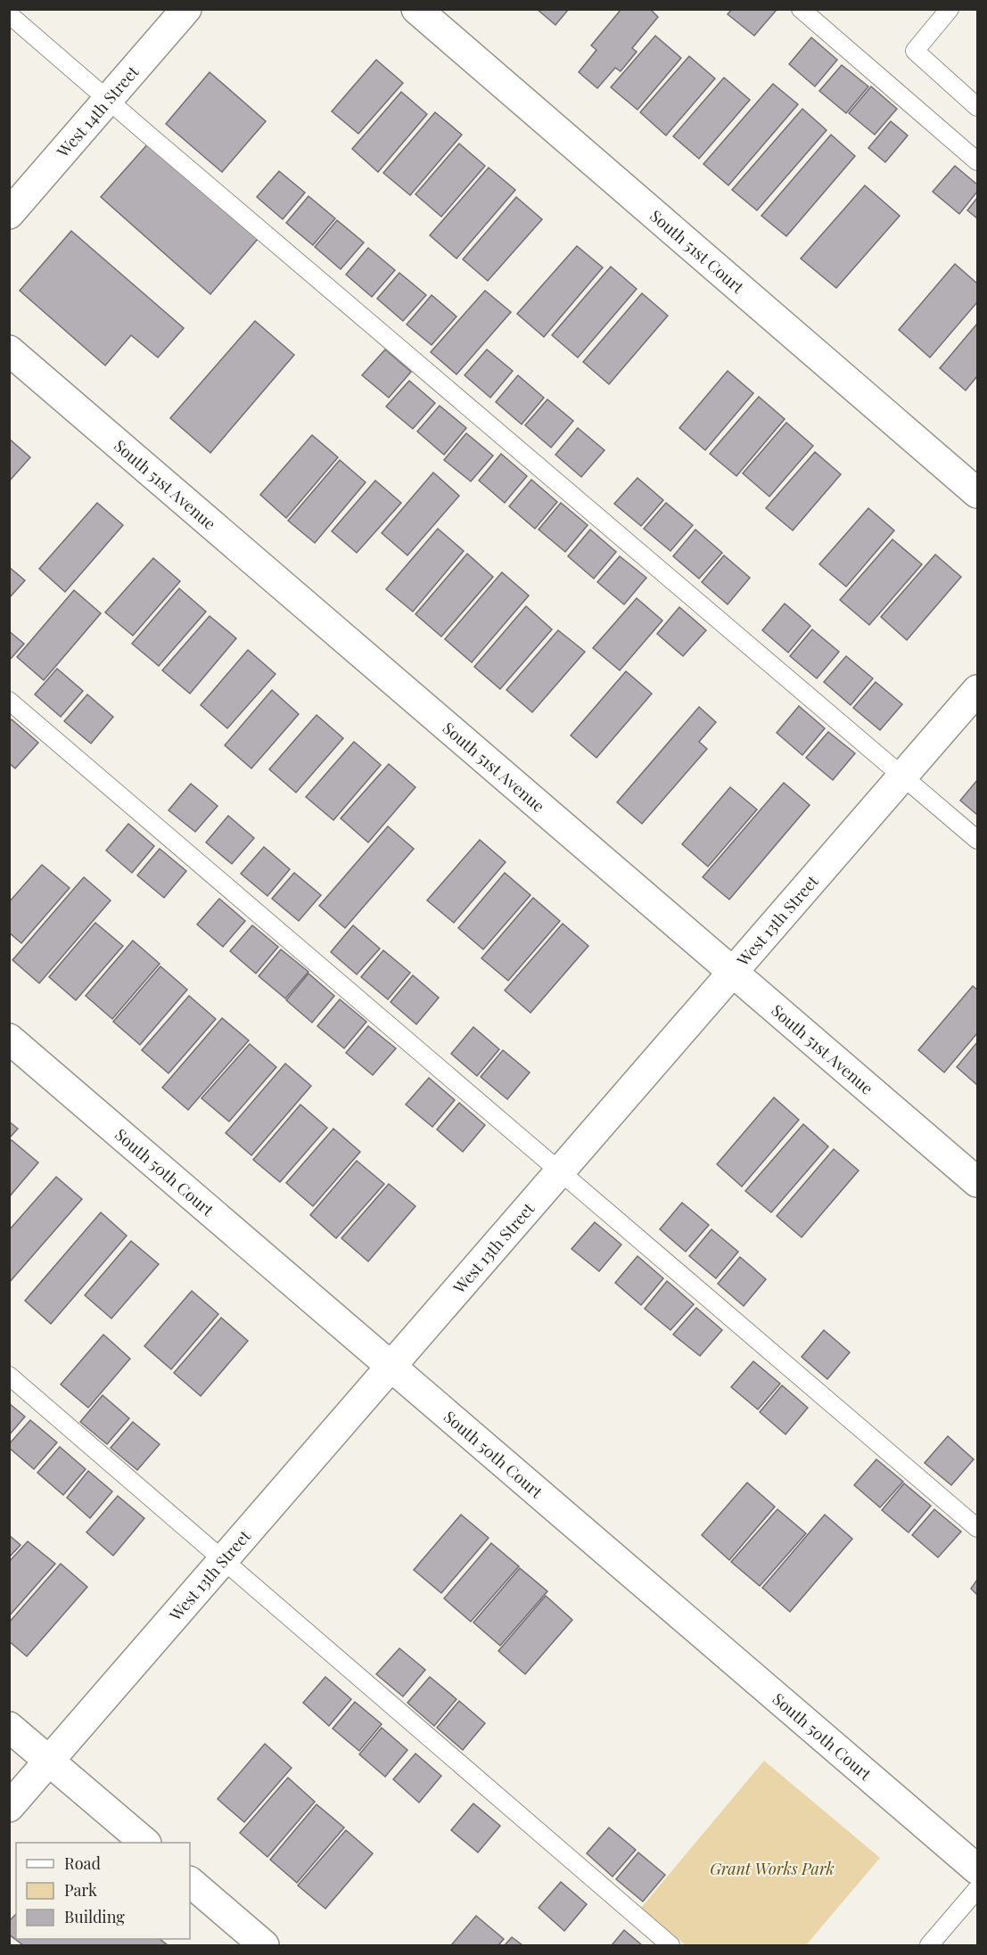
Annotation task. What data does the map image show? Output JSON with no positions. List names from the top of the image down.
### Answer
{
  "streets": {
    "street": [
      "West 14th Street",
      "South 51st Court",
      "South 51st Avenue",
      "West 13th Street",
      "South 50th Court"
    ]
  },
  "crossings": [
    ["South 51st Avenue", "West 13th Street"],
    ["West 13th Street", "South 50th Court"]
  ],
  "parks": ["Grant Works Park"],
  "legend": ["Road", "Park", "Building"]
}
